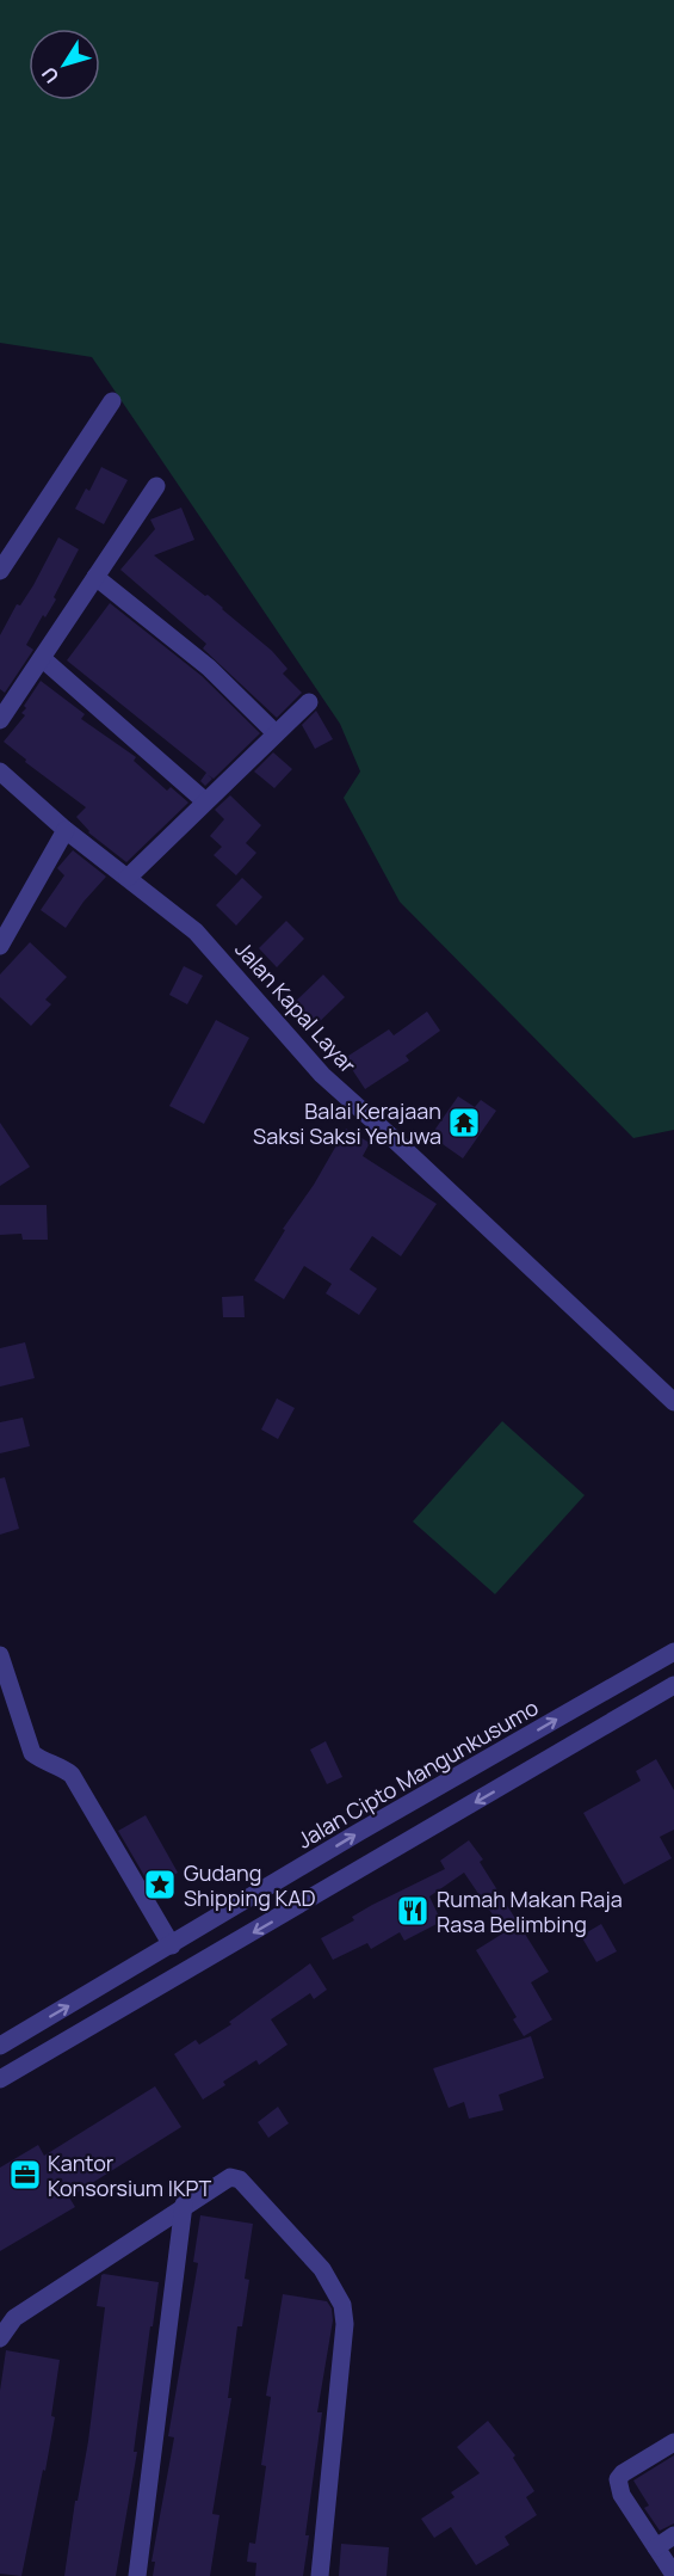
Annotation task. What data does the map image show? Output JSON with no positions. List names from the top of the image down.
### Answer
{
  "streets": {
    "street": ["Jalan Kapal Layar", "Jalan Cipto Mangunkusumo"]
  },
  "places": {
    "temple": ["Balai Kerajaan Saksi Saksi Yehuwa"],
    "place": ["Gudang Shipping KAD"],
    "restaurant": ["Rumah Makan Raja Rasa Belimbing"],
    "office": ["Kantor Konsorsium IKPT"]
  },
  "north": "bottom left"
}
